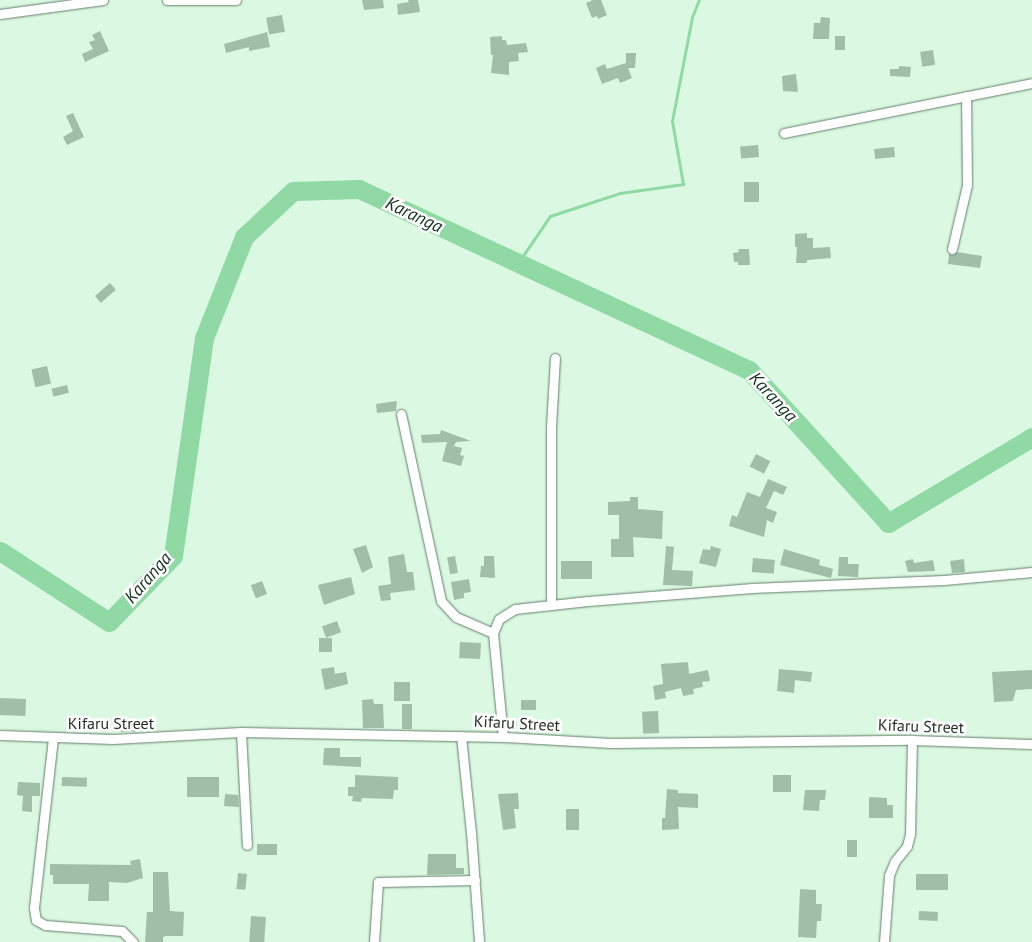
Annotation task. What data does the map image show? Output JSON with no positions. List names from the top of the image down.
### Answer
{
  "streets": {
    "street": ["Kifaru Street"]
  },
  "water": ["Karanga"]
}
